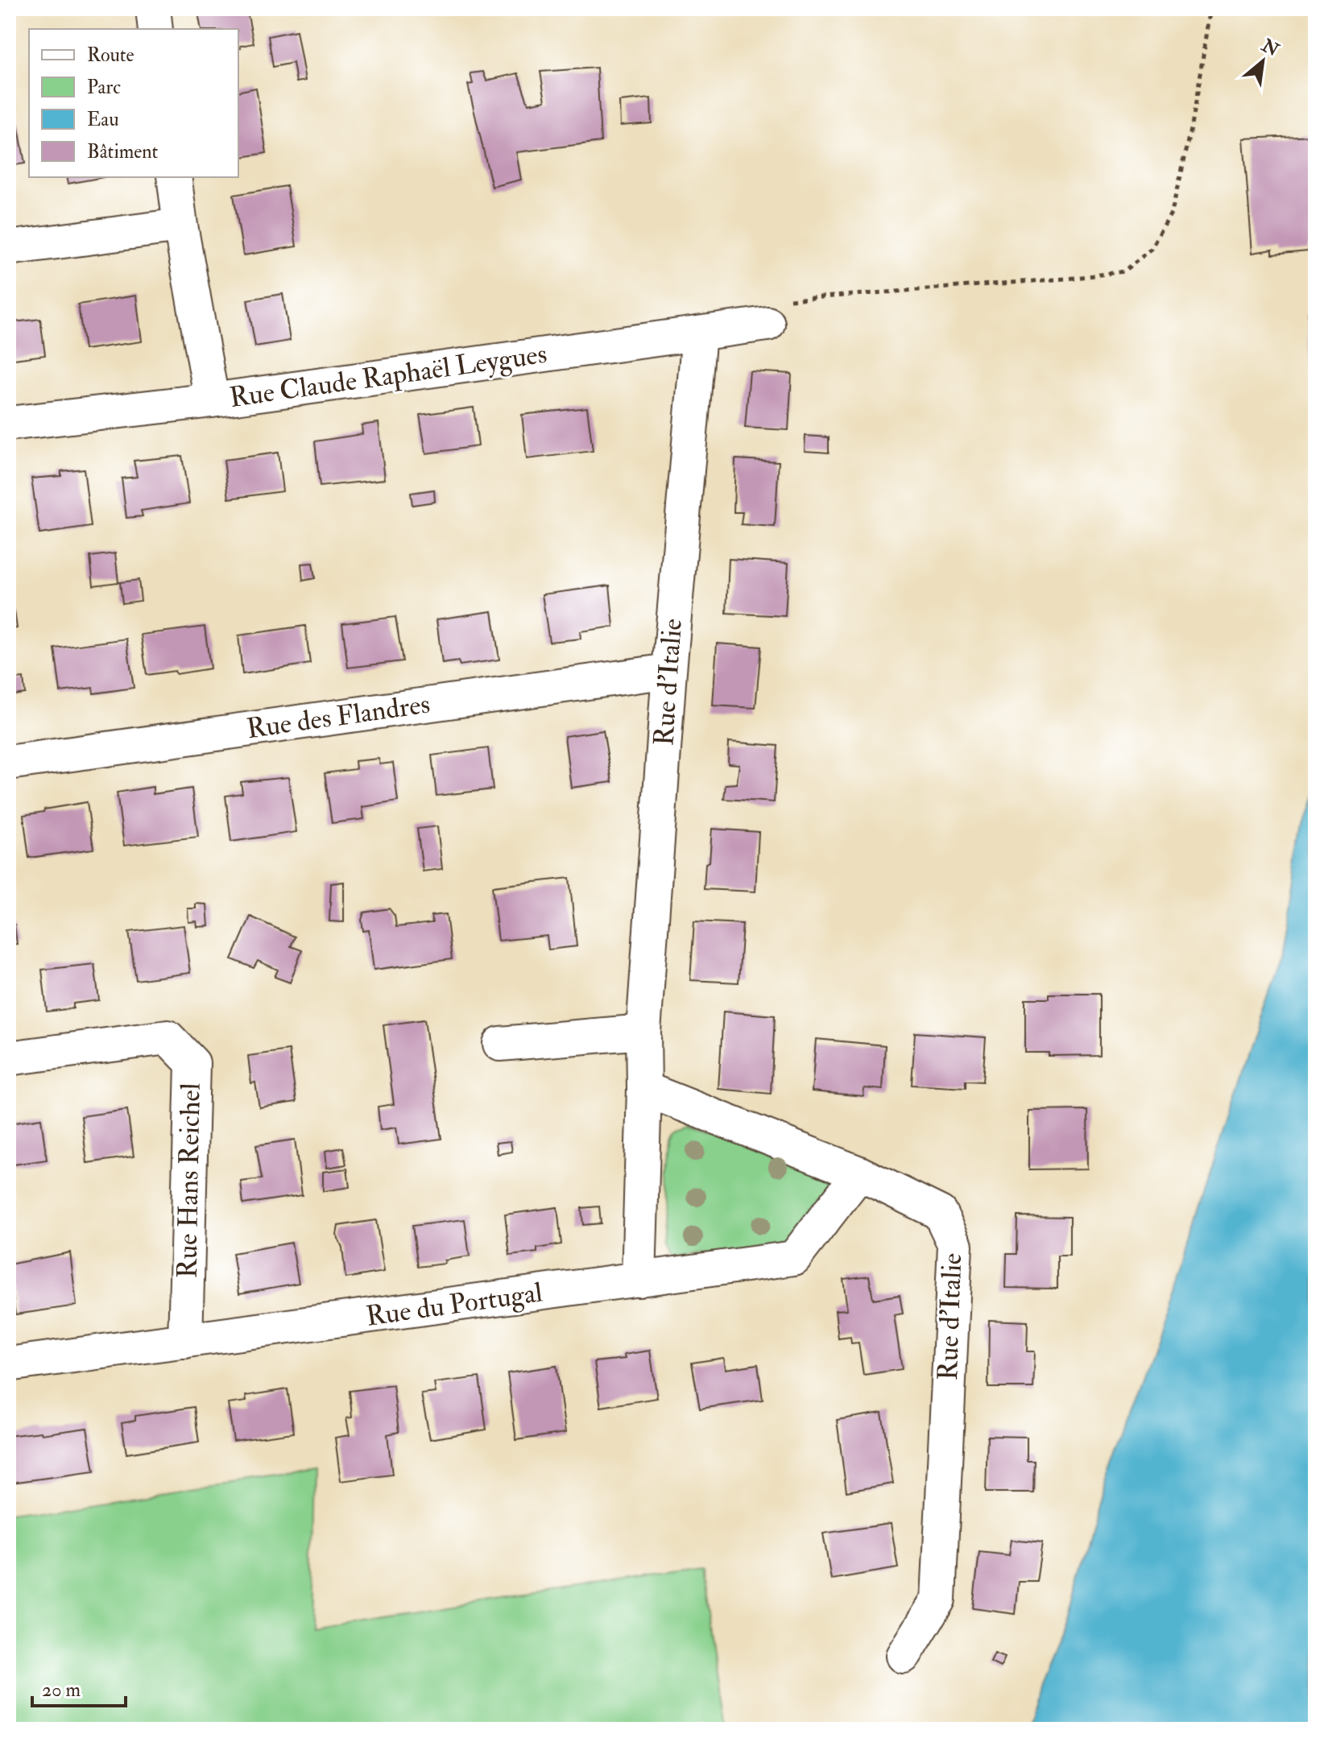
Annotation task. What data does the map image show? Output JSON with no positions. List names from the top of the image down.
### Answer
{
  "streets": {
    "street": [
      "Rue Claude Raphaël Leygues",
      "Rue d'Italie",
      "Rue des Flandres",
      "Rue Hans Reichel",
      "Rue du Portugal"
    ]
  },
  "crossings": [
    ["Rue Claude Raphaël Leygues", "Rue d'Italie"],
    ["Rue d'Italie", "Rue des Flandres"],
    ["Rue d'Italie", "Rue du Portugal"],
    ["Rue Hans Reichel", "Rue du Portugal"]
  ],
  "legend": [
    "Route",
    "Parc",
    "Eau",
    "Bâtiment"
  ],
  "scale_bar": "20 m",
  "north": "top right"
}
